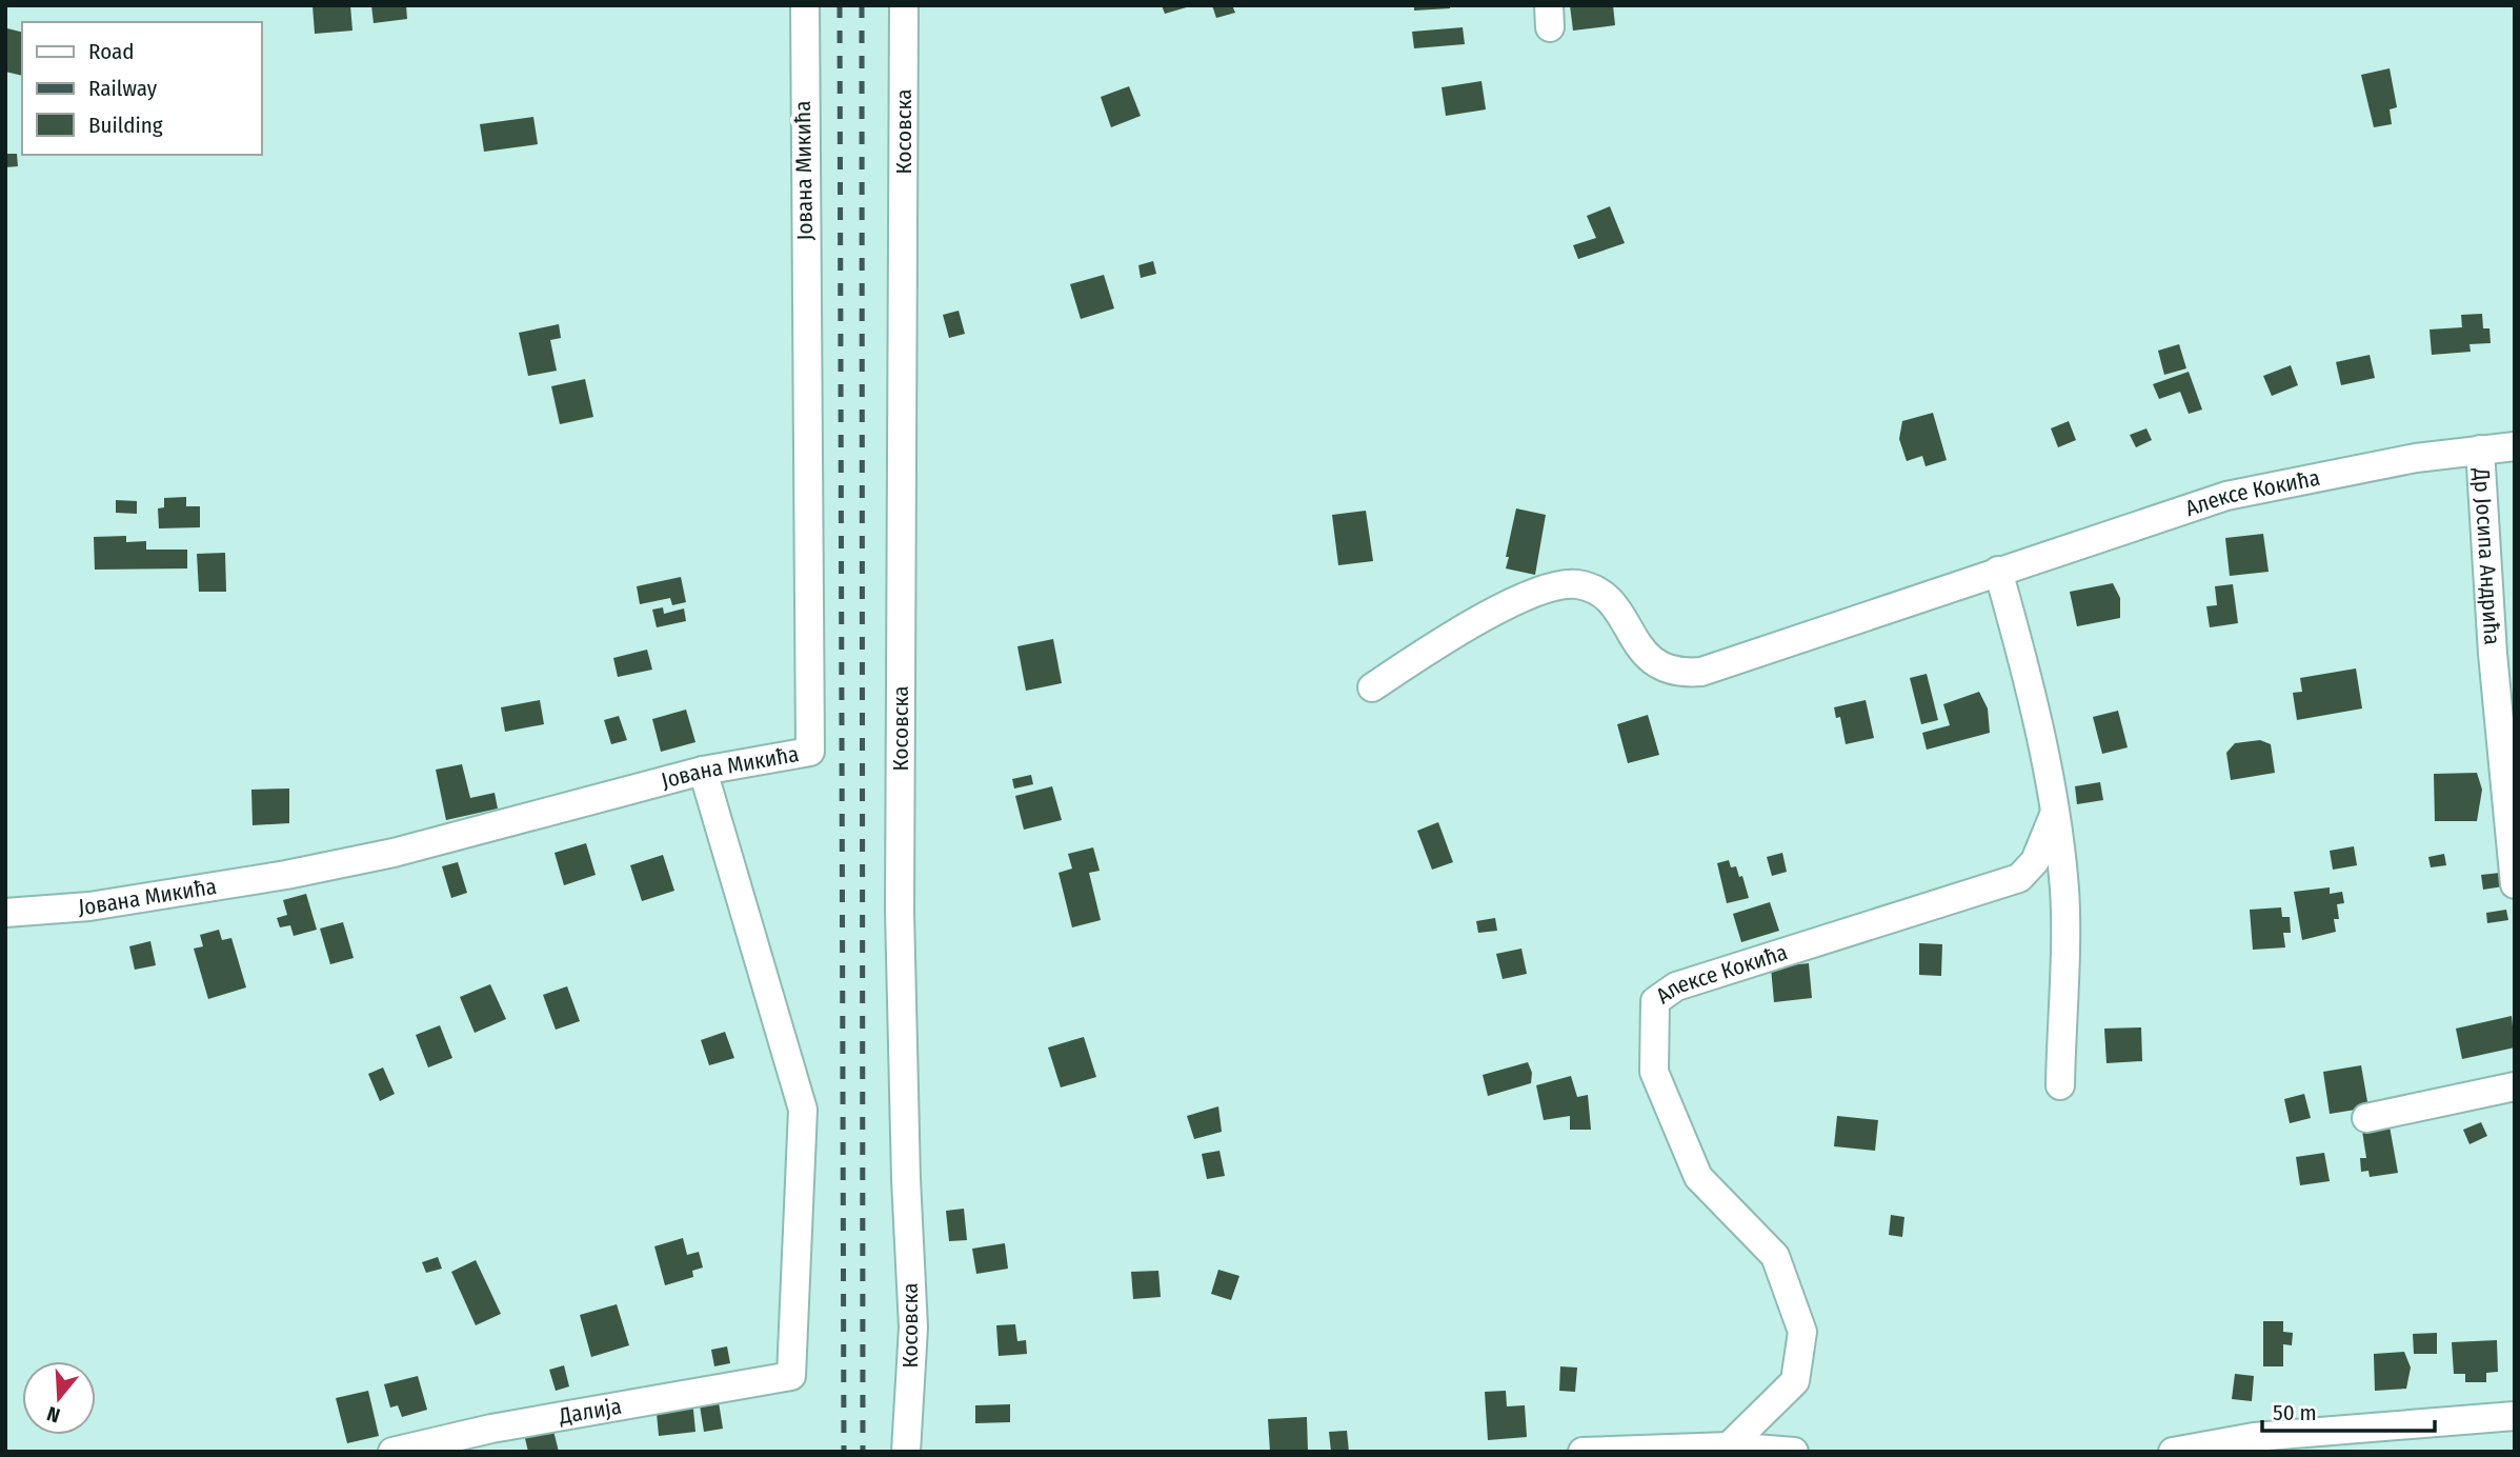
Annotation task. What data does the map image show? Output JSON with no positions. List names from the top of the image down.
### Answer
{
  "streets": {
    "street": [
      "Косовска",
      "Јована Микића",
      "Алексе Кокића",
      "Др Јосипа Андрића",
      "Далија"
    ]
  },
  "crossings": [
    ["Јована Микића", "Далија"],
    ["Алексе Кокића", "Др Јосипа Андрића"]
  ],
  "legend": ["Road", "Railway", "Building"],
  "scale_bar": "50 m",
  "north": "bottom"
}
